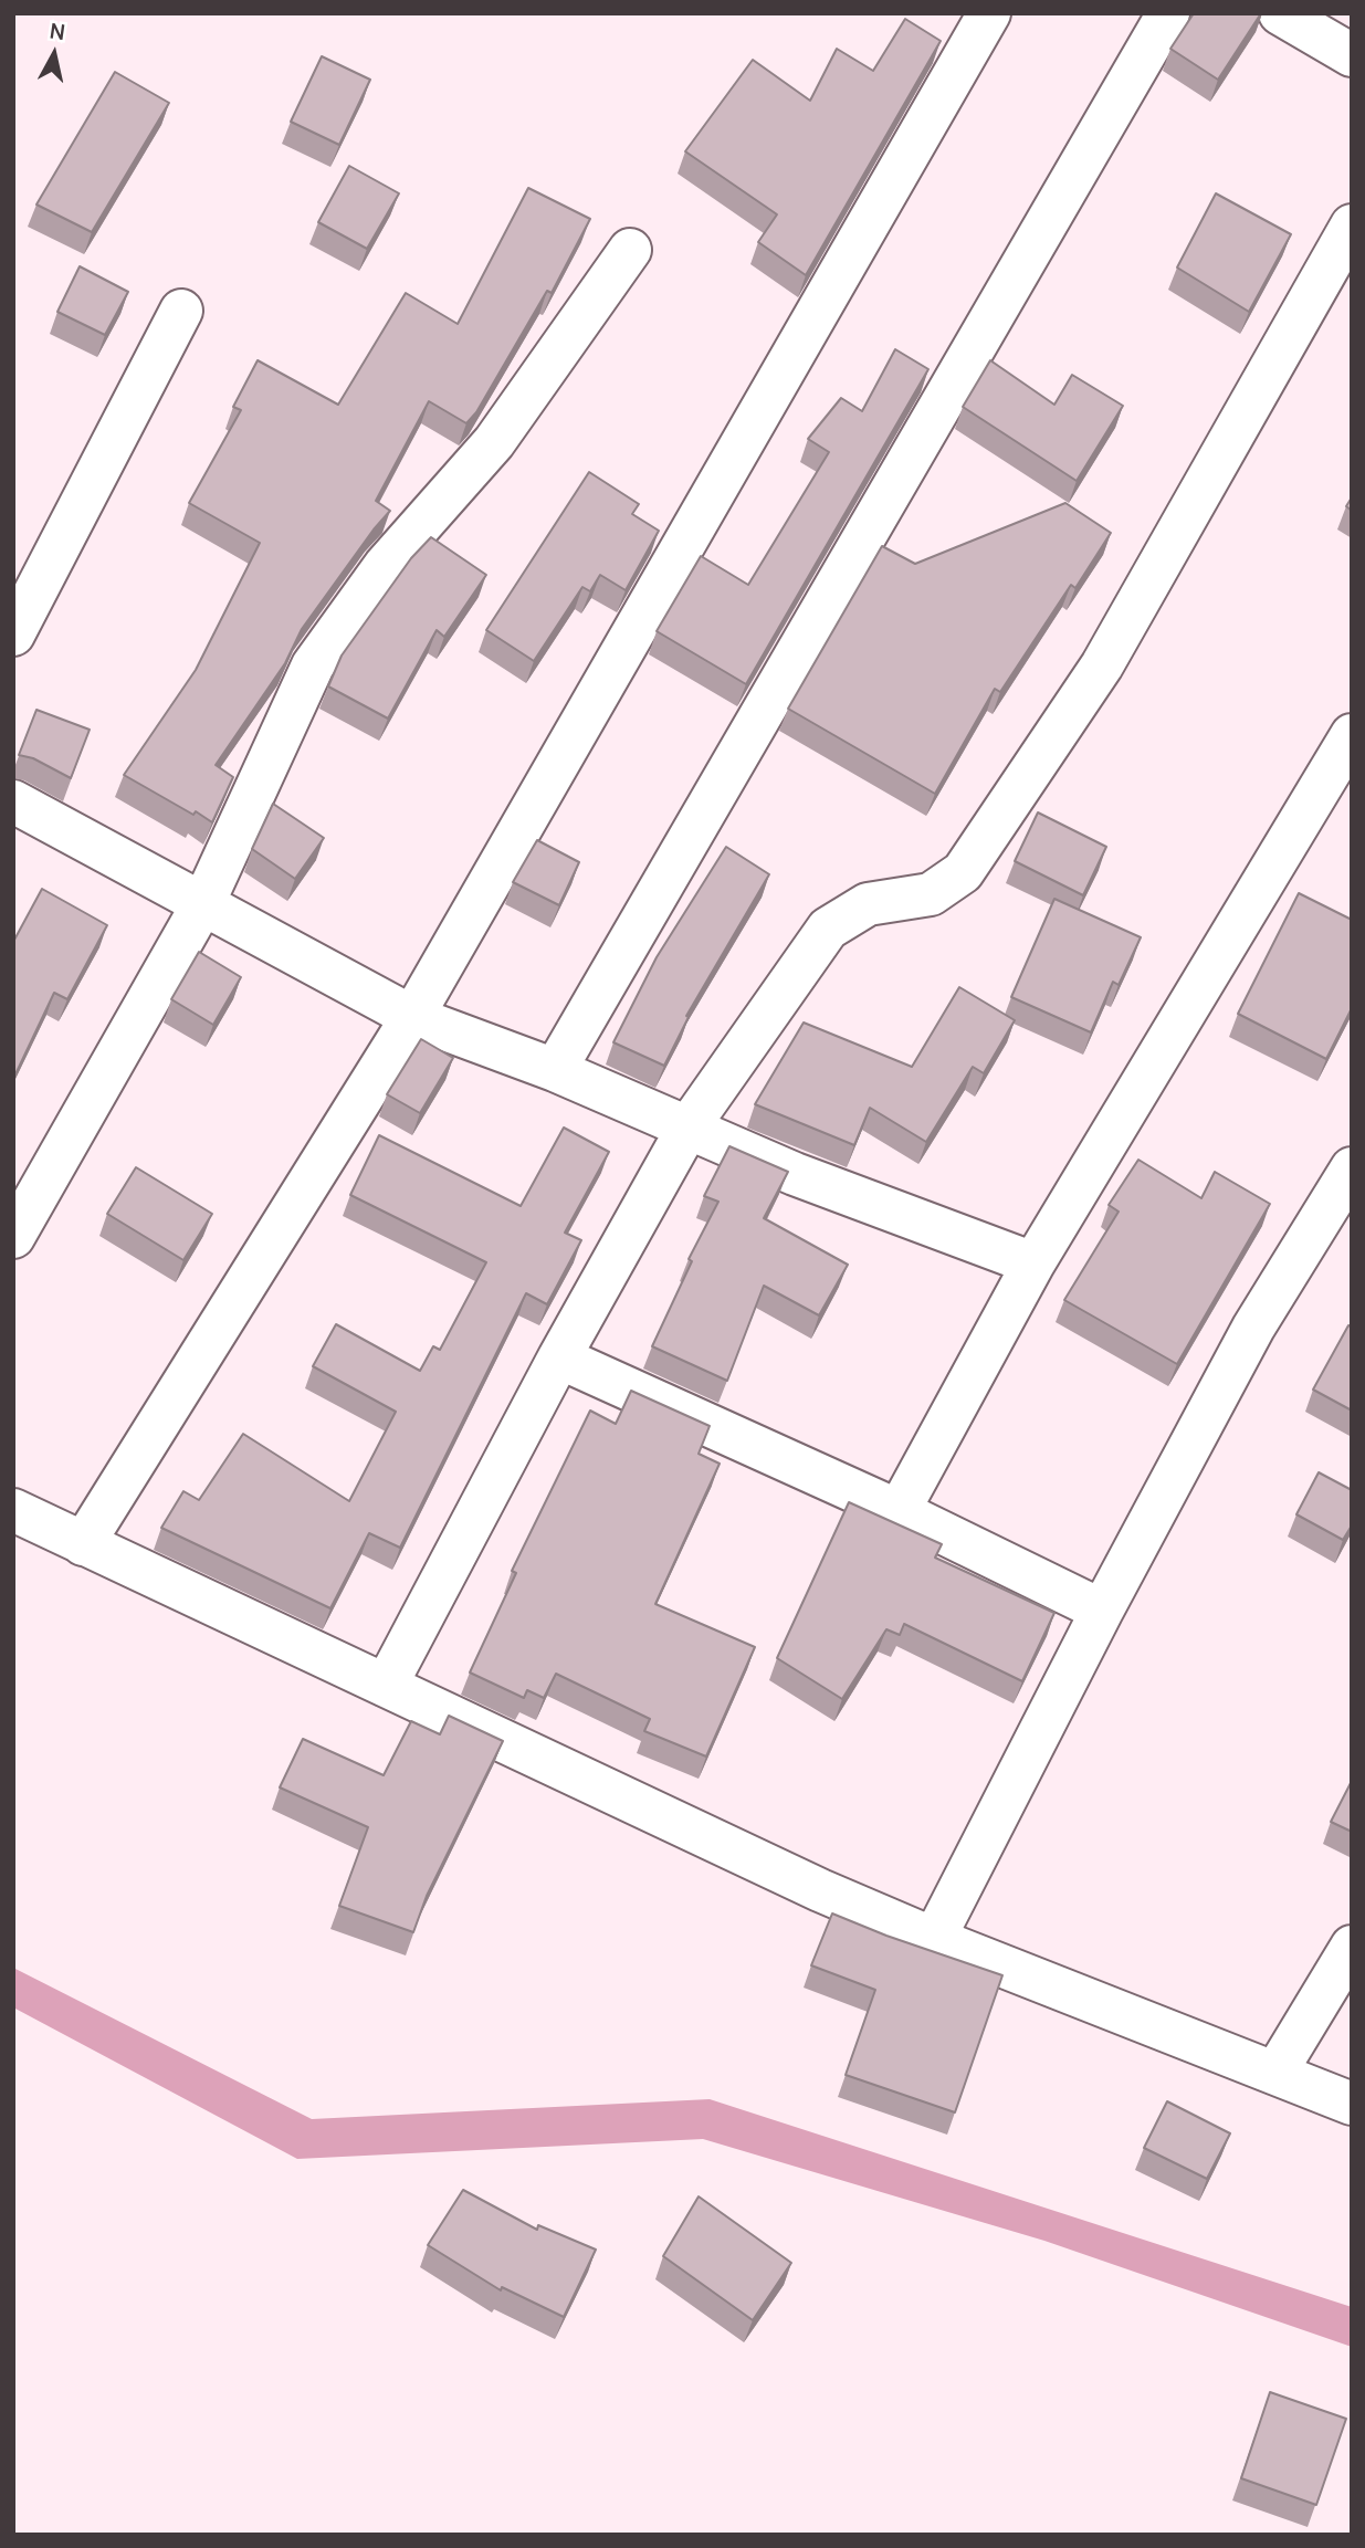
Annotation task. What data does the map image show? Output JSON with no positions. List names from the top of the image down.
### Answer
{
  "north": "top"
}
